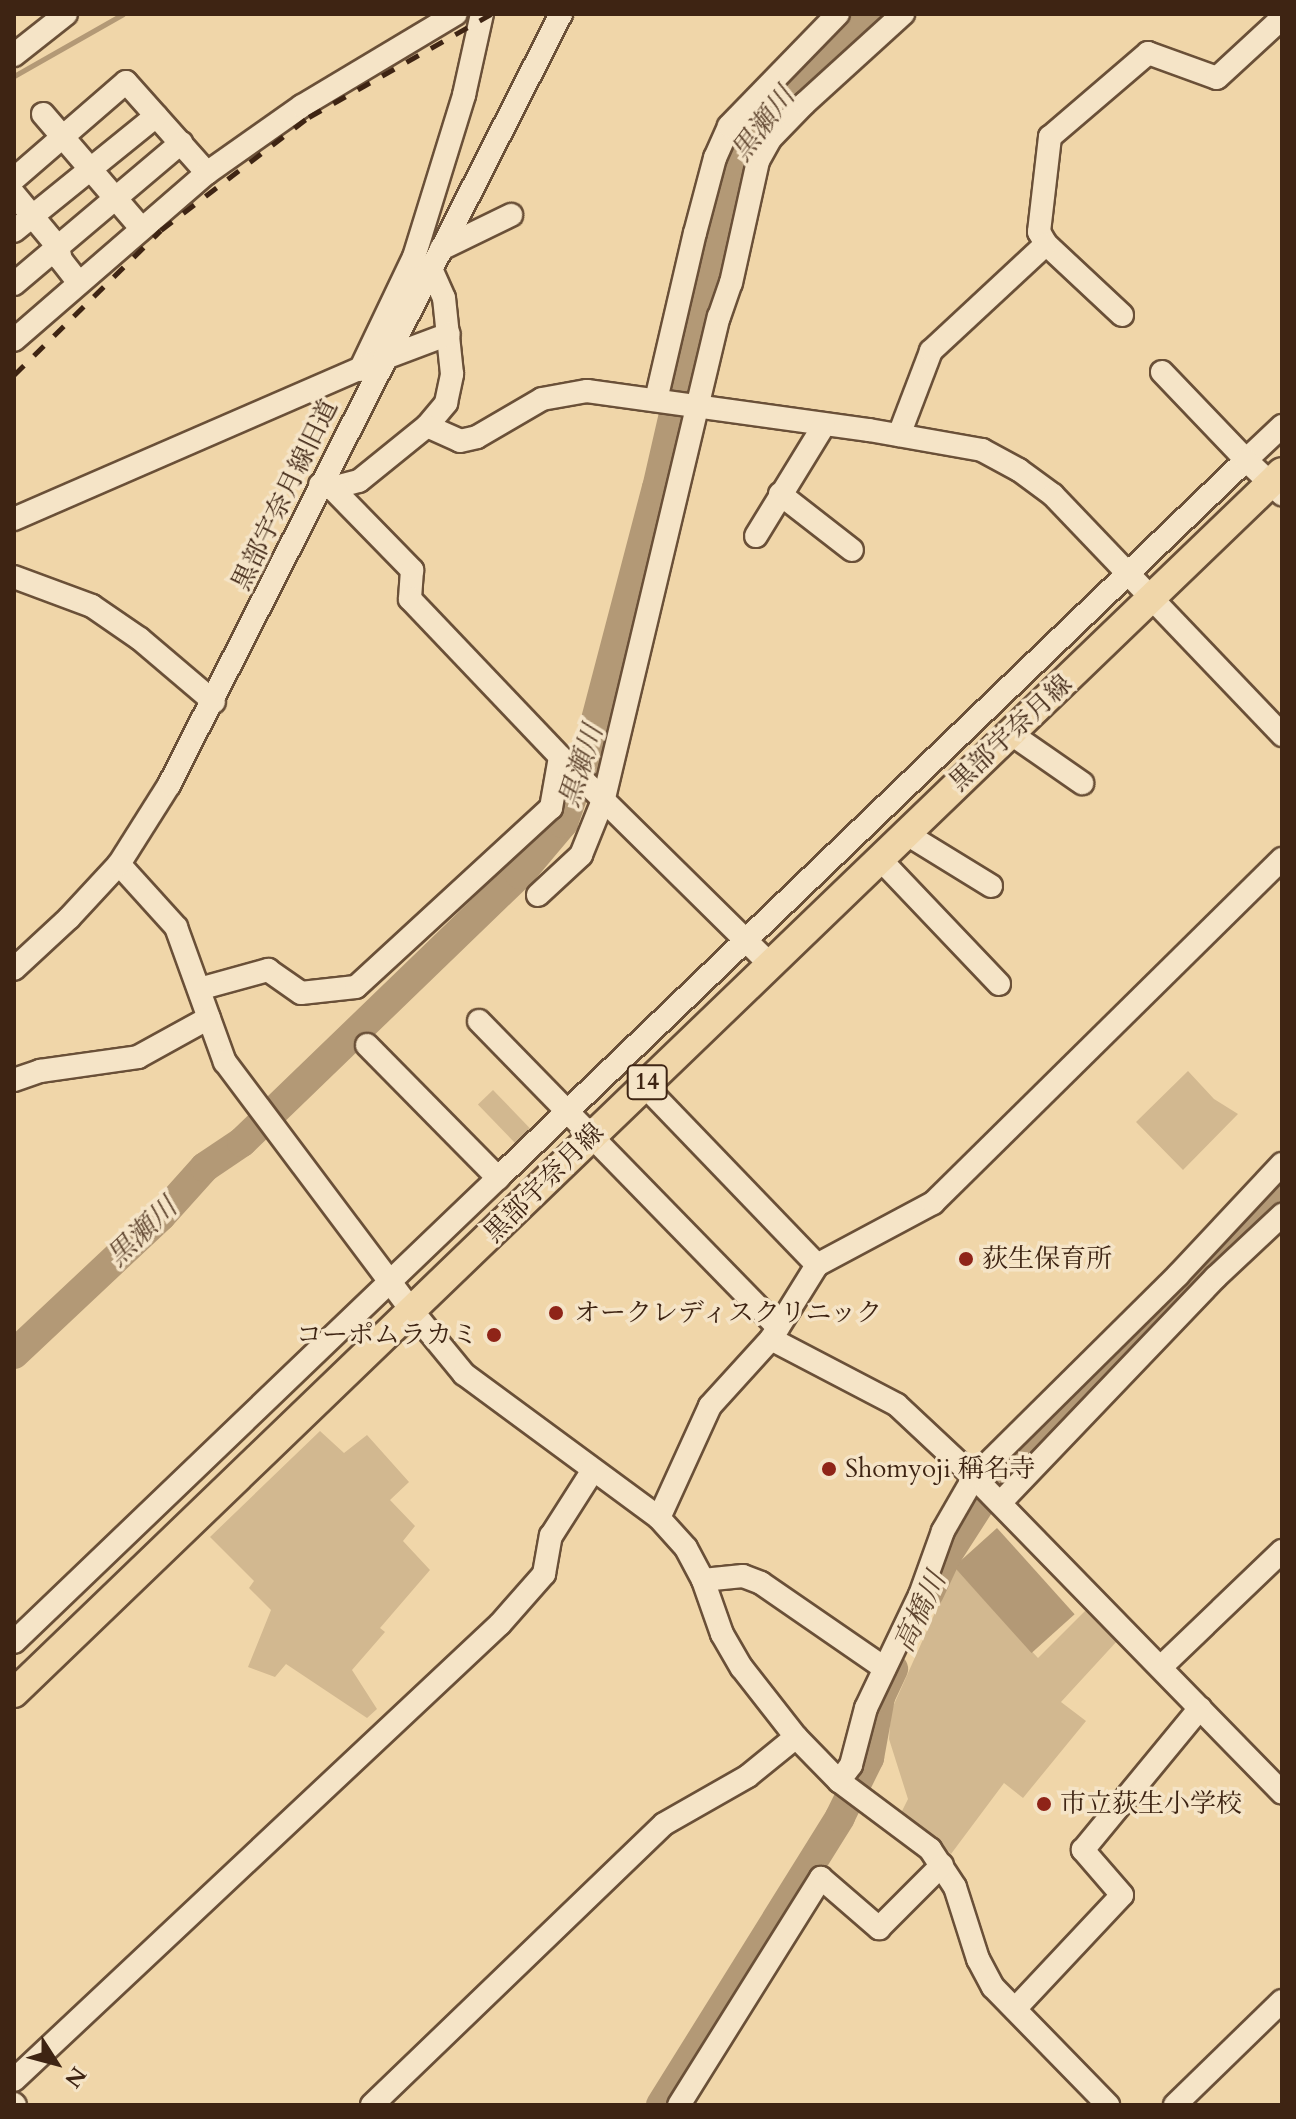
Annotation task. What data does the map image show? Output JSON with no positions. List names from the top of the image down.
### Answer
{
  "streets": {
    "main road": ["黒部宇奈月線", "14"],
    "street": ["黒部宇奈月線旧道"]
  },
  "water": ["黒瀬川", "高橋川"],
  "places": [
    "荻生保育所",
    "オークレディスクリニック",
    "コーポムラカミ",
    "Shomyoji 稱名寺",
    "市立荻生小学校"
  ],
  "north": "bottom right"
}
